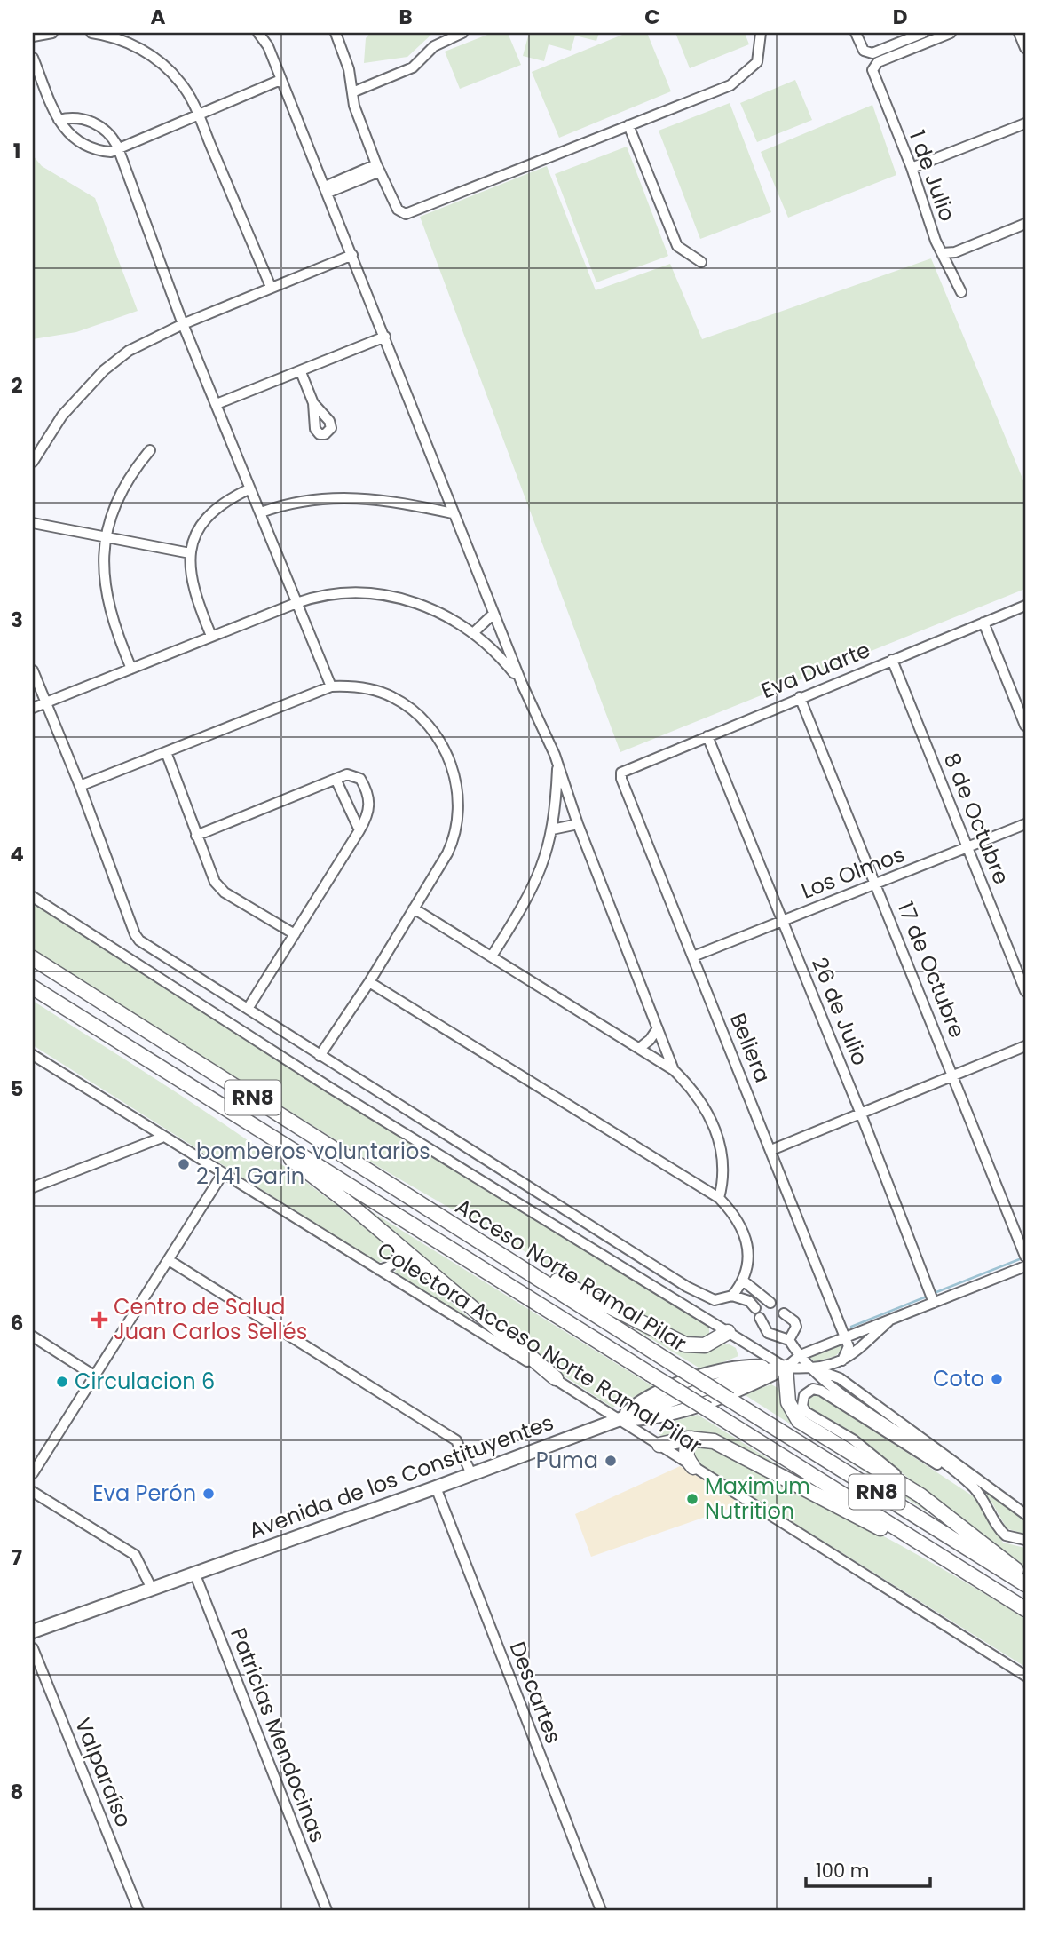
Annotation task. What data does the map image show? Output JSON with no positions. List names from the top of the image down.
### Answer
{
  "streets": {
    "highway": ["RN8", "Acceso Norte Ramal Pilar"],
    "main road": ["Avenida de los Constituyentes"],
    "street": [
      "1 de Julio",
      "Eva Duarte",
      "8 de Octubre",
      "Los Olmos",
      "17 de Octubre",
      "26 de Julio",
      "Beliera",
      "Colectora Acceso Norte Ramal Pilar",
      "Descartes",
      "Patricias Mendocinas",
      "Valparaíso"
    ]
  },
  "crossings": [
    ["Eva Duarte", "8 de Octubre"],
    ["Eva Duarte", "17 de Octubre"],
    ["Eva Duarte", "26 de Julio"],
    ["Eva Duarte", "Beliera"],
    ["8 de Octubre", "Los Olmos"],
    ["Los Olmos", "17 de Octubre"],
    ["Los Olmos", "26 de Julio"],
    ["Los Olmos", "Beliera"],
    ["26 de Julio", "Avenida de los Constituyentes"],
    ["Beliera", "Avenida de los Constituyentes"],
    ["Colectora Acceso Norte Ramal Pilar", "Avenida de los Constituyentes"],
    ["Avenida de los Constituyentes", "Descartes"],
    ["Avenida de los Constituyentes", "Patricias Mendocinas"]
  ],
  "places": {
    "other": [
      "bomberos voluntarios 2 141 Garin",
      "Coto",
      "Circulacion 6",
      "Puma",
      "Eva Perón",
      "Maximum Nutrition"
    ],
    "health": ["Centro de Salud Juan Carlos Sellés"]
  },
  "scale_bar": "100 m",
  "grid": {
    "columns": [
      "A",
      "B",
      "C",
      "D"
    ],
    "rows": [
      "1",
      "2",
      "3",
      "4",
      "5",
      "6",
      "7",
      "8"
    ]
  }
}
